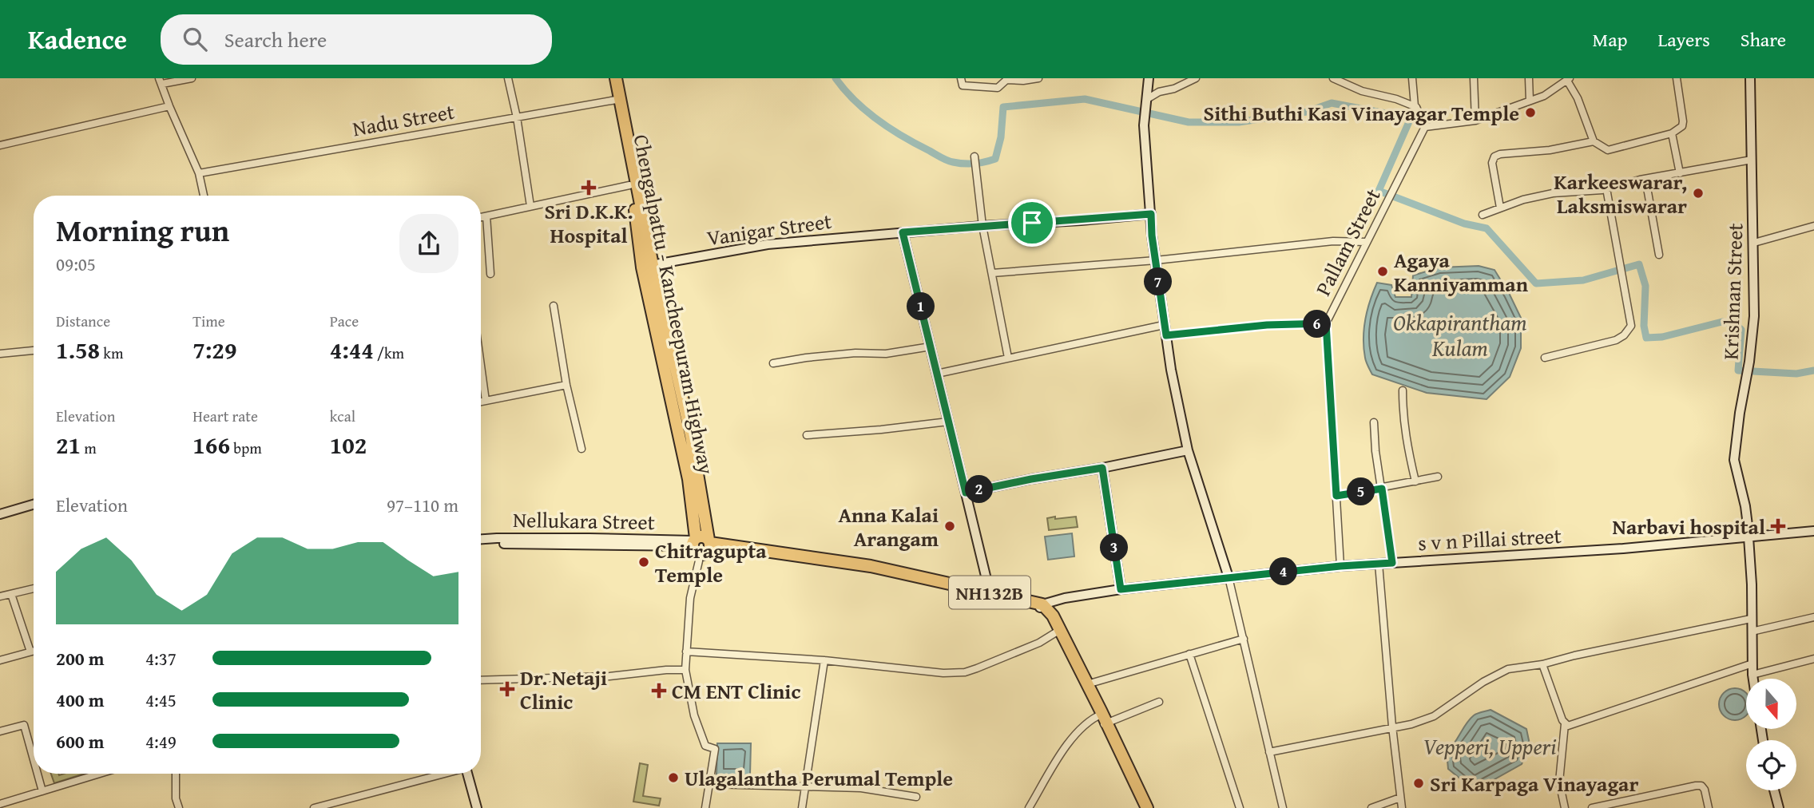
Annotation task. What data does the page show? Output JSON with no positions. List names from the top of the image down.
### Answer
{
  "streets": {
    "highway": ["Chengalpattu - Kancheepuram Highway", "NH132B"],
    "street": [
      "Nadu Street",
      "Vanigar Street",
      "Pallam Street",
      "Krishnan Street",
      "Nellukara Street",
      "s v n Pillai street"
    ]
  },
  "crossings": [
    ["Nadu Street", "Chengalpattu - Kancheepuram Highway"],
    ["Vanigar Street", "Chengalpattu - Kancheepuram Highway"],
    ["Pallam Street", "s v n Pillai street"],
    ["Krishnan Street", "s v n Pillai street"],
    ["Nellukara Street", "NH132B"],
    ["s v n Pillai street", "NH132B"]
  ],
  "water": ["Okkapirantham Kulam", "Vepperi, Upperi"],
  "places": {
    "other": [
      "Sithi Buthi Kasi Vinayagar Temple",
      "Karkeeswarar, Laksmiswarar",
      "Agaya Kanniyamman",
      "Anna Kalai Arangam",
      "Chitragupta Temple",
      "Ulagalantha Perumal Temple",
      "Sri Karpaga Vinayagar"
    ],
    "health": [
      "Sri D.K.K. Hospital",
      "Narbavi hospital",
      "Dr. Netaji Clinic",
      "CM ENT Clinic"
    ]
  },
  "north": "bottom",
  "page": {
    "header": "Kadence",
    "search": "Search here",
    "nav": ["Map", "Layers", "Share"],
    "heading": ["Morning run", "09:05"],
    "pins": [
      "7",
      "1",
      "6",
      "2",
      "5",
      "3",
      "4"
    ],
    "stats": [
      ["Distance", "1.58 km"],
      ["Time", "7:29"],
      ["Pace", "4:44 /km"],
      ["Elevation", "21 m"],
      ["Heart rate", "166 bpm"],
      ["kcal", "102"]
    ],
    "chart": ["Elevation", "97–110 m"],
    "list": [
      {
        "name": "200 m",
        "note": "4:37"
      },
      {
        "name": "400 m",
        "note": "4:45"
      },
      {
        "name": "600 m",
        "note": "4:49"
      }
    ]
  }
}
